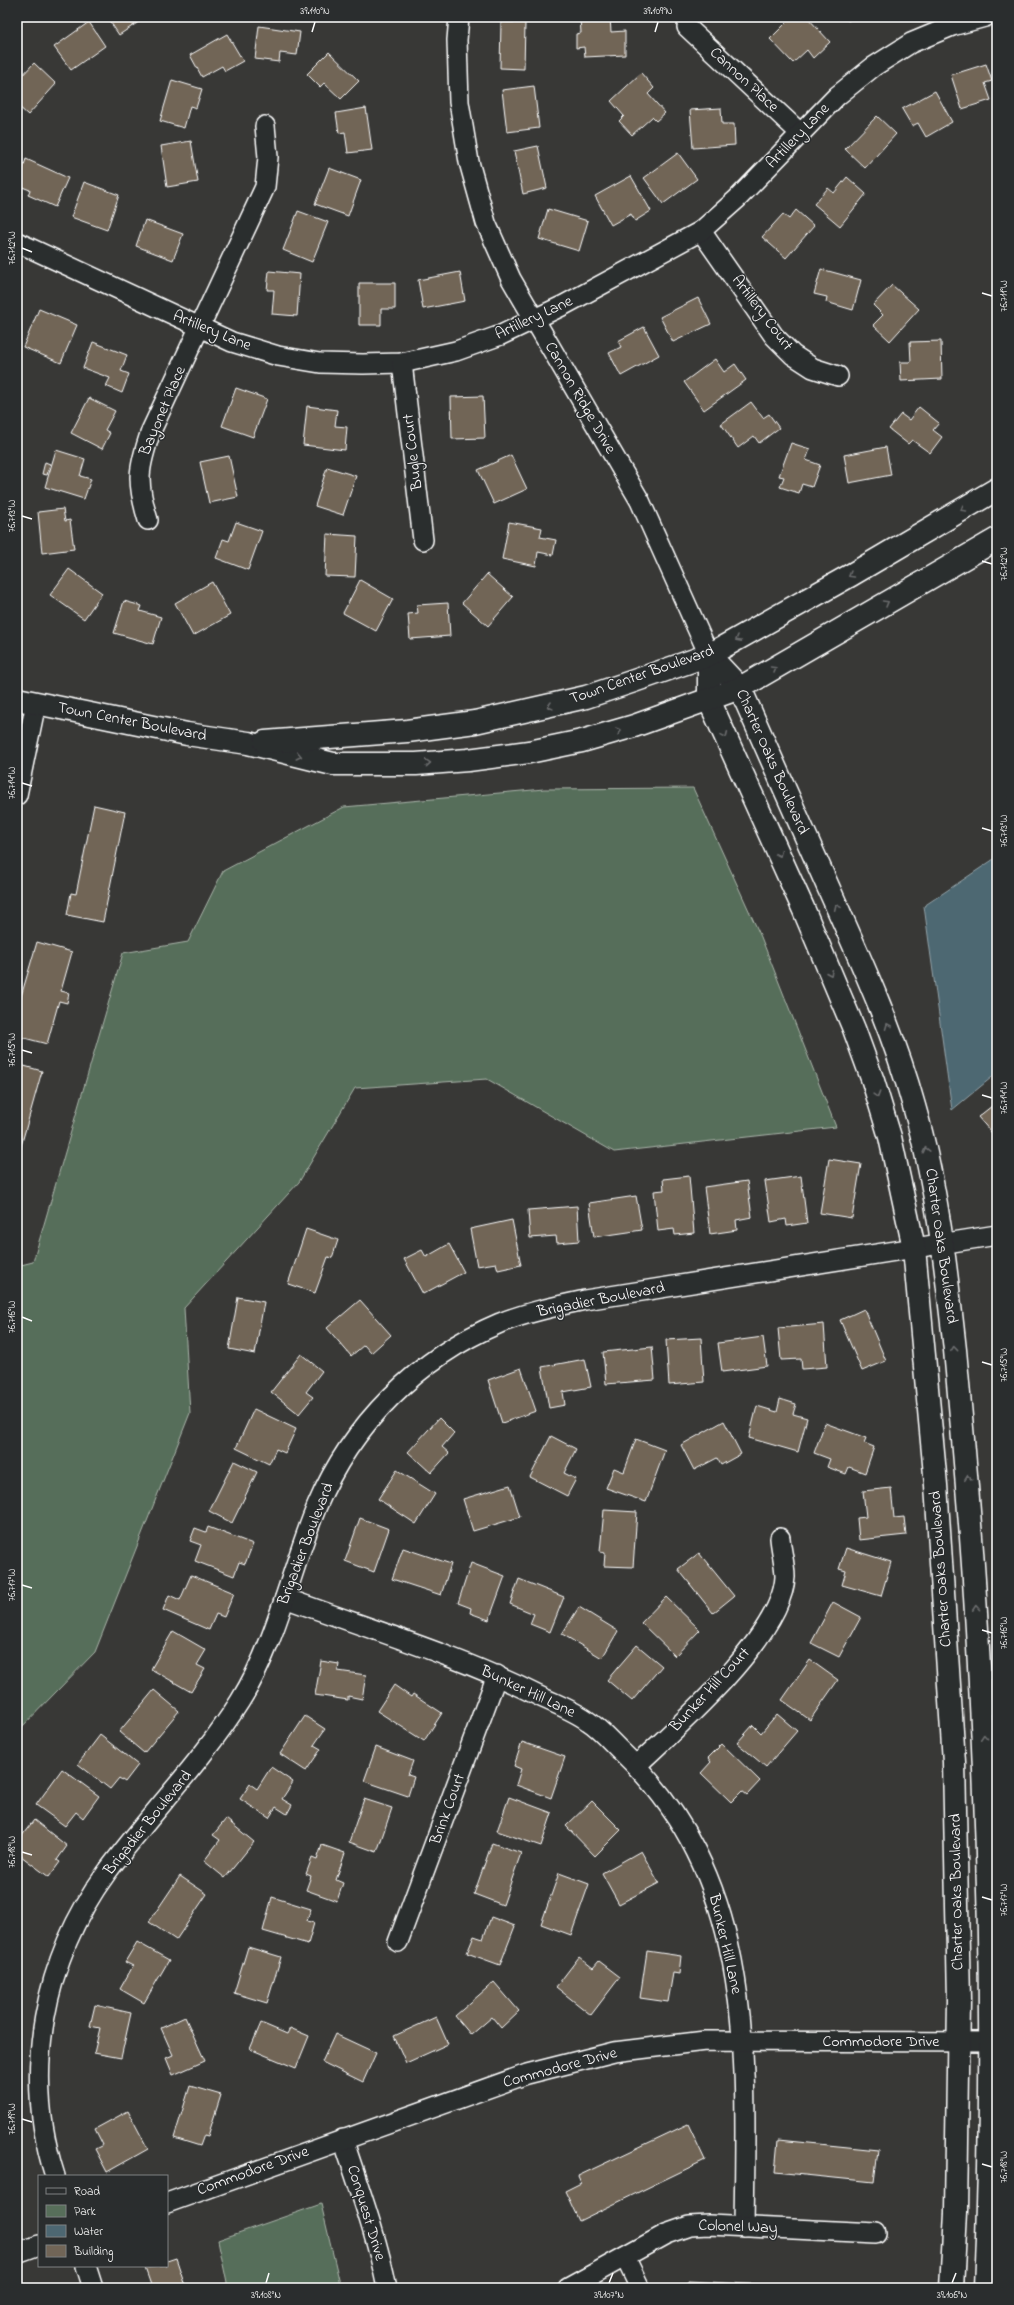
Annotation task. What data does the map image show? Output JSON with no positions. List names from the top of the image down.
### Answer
{
  "streets": {
    "street": [
      "Cannon Place",
      "Artillery Lane",
      "Artillery Court",
      "Cannon Ridge Drive",
      "Bayonet Place",
      "Bugle Court",
      "Town Center Boulevard",
      "Charter Oaks Boulevard",
      "Brigadier Boulevard",
      "Bunker Hill Court",
      "Bunker Hill Lane",
      "Brink Court",
      "Commodore Drive",
      "Conquest Drive",
      "Colonel Way"
    ]
  },
  "crossings": [
    ["Cannon Place", "Artillery Lane"],
    ["Artillery Lane", "Artillery Court"],
    ["Artillery Lane", "Cannon Ridge Drive"],
    ["Artillery Lane", "Bayonet Place"],
    ["Artillery Lane", "Bugle Court"],
    ["Cannon Ridge Drive", "Town Center Boulevard"],
    ["Cannon Ridge Drive", "Charter Oaks Boulevard"],
    ["Town Center Boulevard", "Charter Oaks Boulevard"],
    ["Charter Oaks Boulevard", "Brigadier Boulevard"],
    ["Charter Oaks Boulevard", "Commodore Drive"],
    ["Brigadier Boulevard", "Bunker Hill Lane"],
    ["Bunker Hill Court", "Bunker Hill Lane"],
    ["Bunker Hill Lane", "Brink Court"],
    ["Bunker Hill Lane", "Commodore Drive"],
    ["Bunker Hill Lane", "Colonel Way"],
    ["Commodore Drive", "Conquest Drive"]
  ],
  "legend": [
    "Road",
    "Park",
    "Water",
    "Building"
  ],
  "coordinates": [
    "39.110°N",
    "39.109°N",
    "76.712°W",
    "76.711°W",
    "76.713°W",
    "76.714°W",
    "76.715°W",
    "76.716°W",
    "76.717°W",
    "76.718°W",
    "76.719°W",
    "39.108°N",
    "39.107°N",
    "39.106°N"
  ]
}
